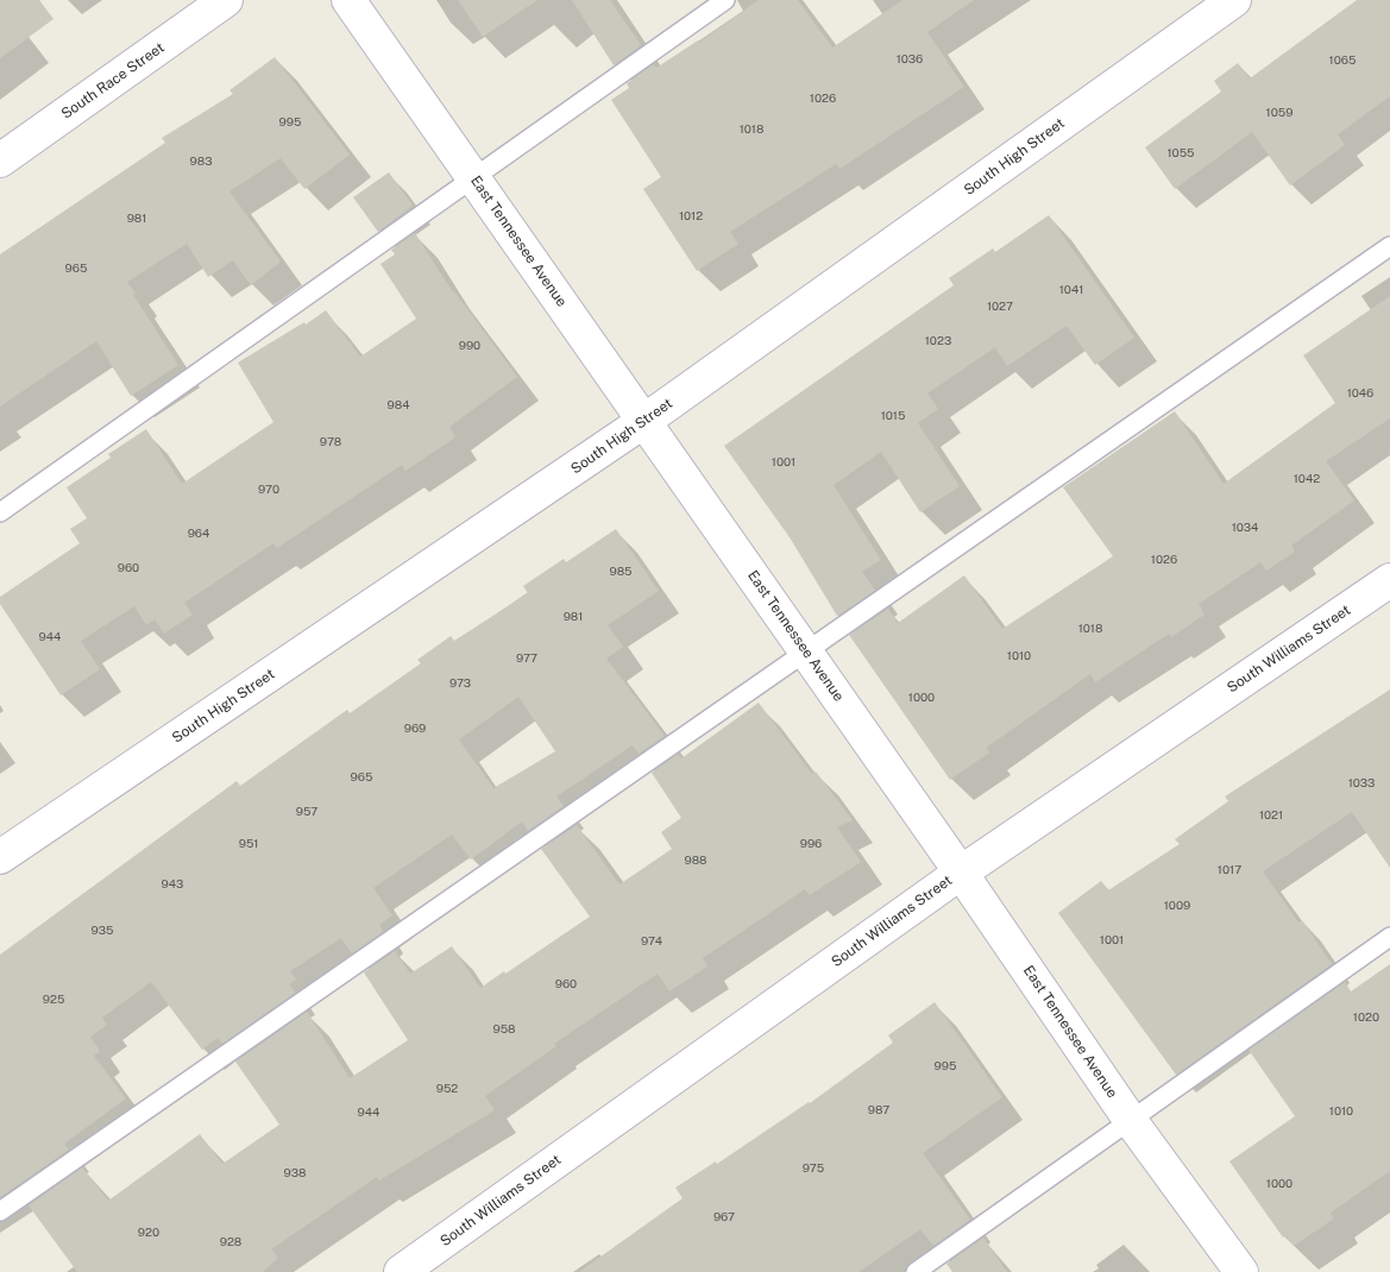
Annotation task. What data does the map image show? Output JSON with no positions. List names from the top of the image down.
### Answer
{
  "streets": {
    "street": [
      "South Race Street",
      "South High Street",
      "East Tennessee Avenue",
      "South Williams Street"
    ]
  },
  "crossings": [
    ["South High Street", "East Tennessee Avenue"],
    ["East Tennessee Avenue", "South Williams Street"]
  ],
  "house_numbers": [
    "1036",
    "1065",
    "1026",
    "1059",
    "995",
    "1018",
    "1055",
    "983",
    "1012",
    "981",
    "965",
    "1041",
    "1027",
    "1023",
    "990",
    "1046",
    "984",
    "1015",
    "978",
    "1001",
    "1042",
    "970",
    "1034",
    "964",
    "1026",
    "960",
    "985",
    "981",
    "1018",
    "944",
    "1010",
    "977",
    "973",
    "1000",
    "969",
    "965",
    "1033",
    "957",
    "1021",
    "951",
    "996",
    "988",
    "1017",
    "943",
    "1009",
    "935",
    "1001",
    "974",
    "960",
    "925",
    "1020",
    "958",
    "995",
    "952",
    "987",
    "1010",
    "944",
    "975",
    "938",
    "1000",
    "967",
    "920",
    "928"
  ]
}
